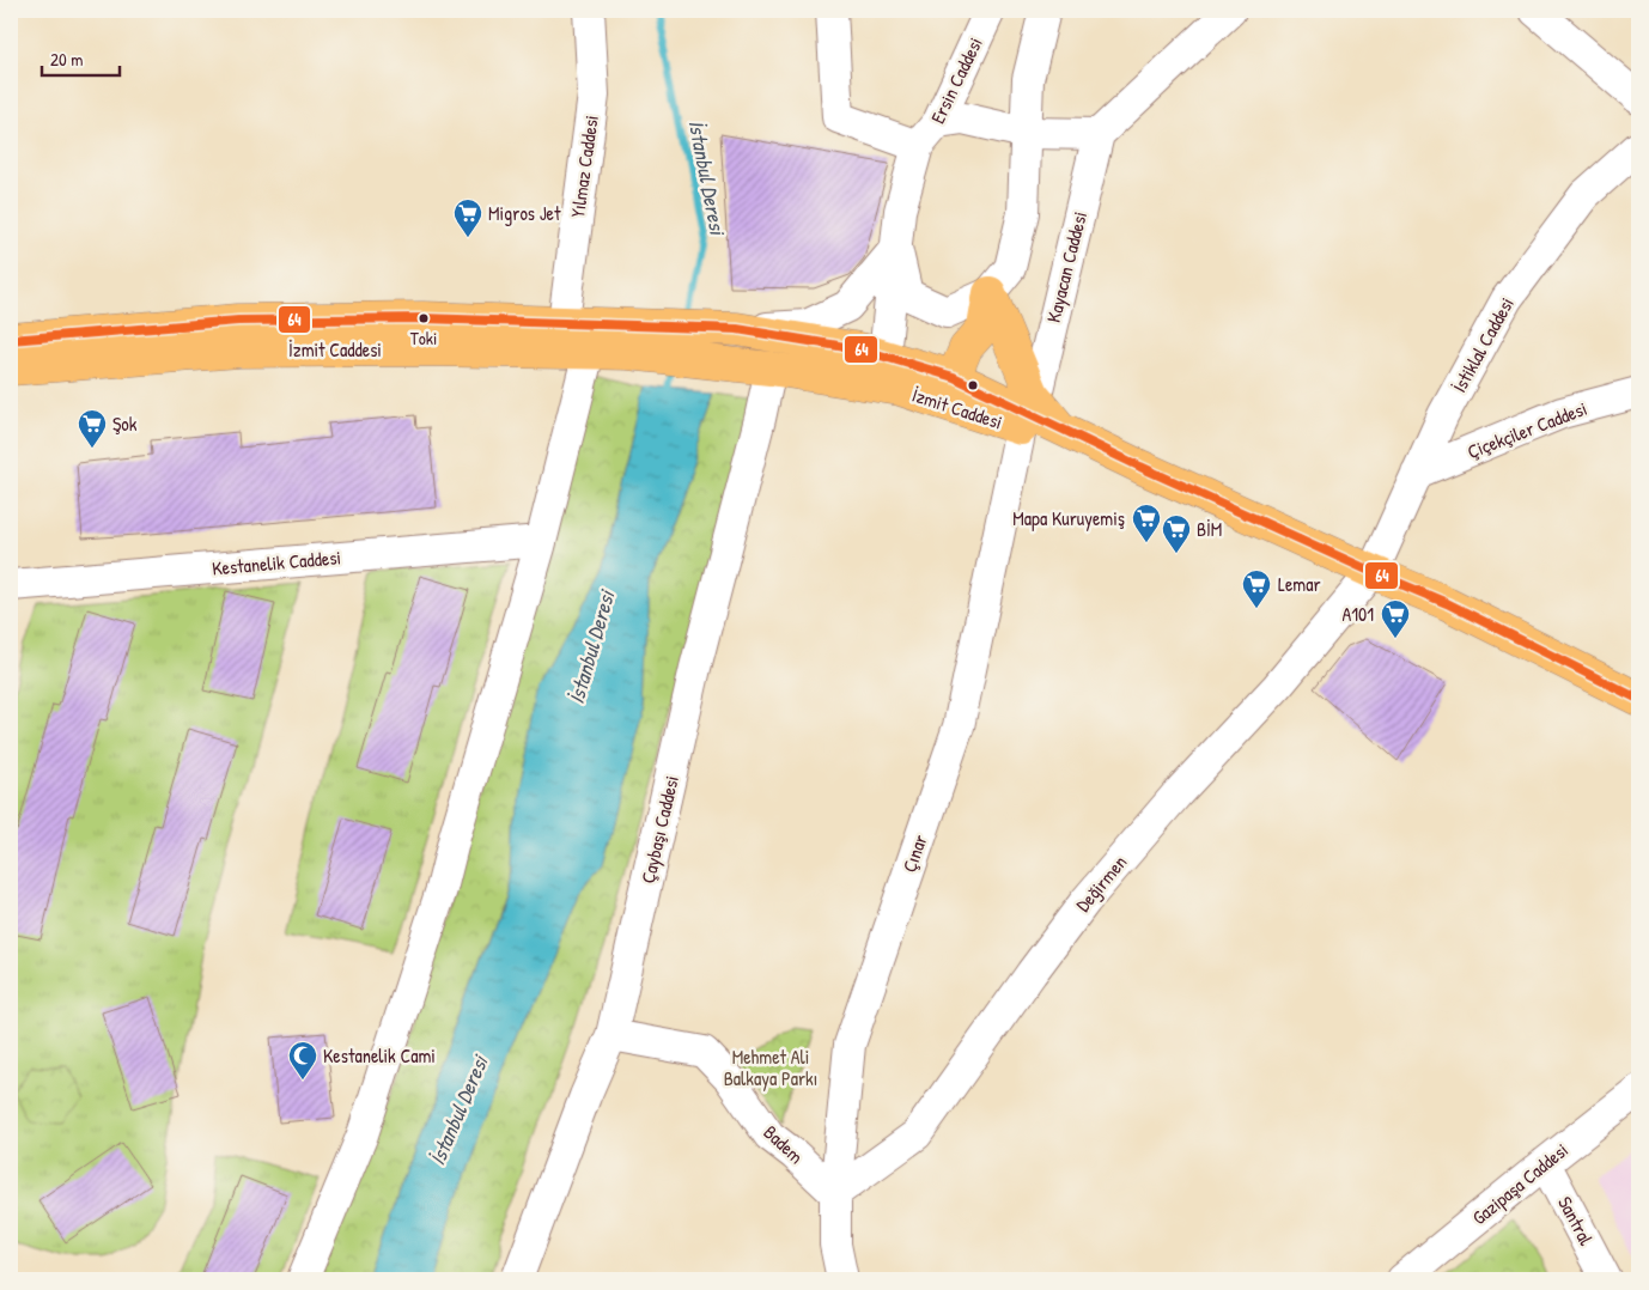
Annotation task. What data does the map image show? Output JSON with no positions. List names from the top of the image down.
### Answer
{
  "streets": {
    "main road": ["İzmit Caddesi"],
    "street": [
      "Ersin Caddesi",
      "Yılmaz Caddesi",
      "Kayacan Caddesi",
      "İstiklal Caddesi",
      "Çiçekçiler Caddesi",
      "Kestanelik Caddesi",
      "Çaybaşı Caddesi",
      "Çınar",
      "Değirmen",
      "Badem",
      "Gazipaşa Caddesi",
      "Santral"
    ]
  },
  "crossings": [
    ["Yılmaz Caddesi", "İzmit Caddesi"],
    ["Kayacan Caddesi", "İzmit Caddesi"],
    ["Kayacan Caddesi", "Çınar"],
    ["İstiklal Caddesi", "Çiçekçiler Caddesi"],
    ["İstiklal Caddesi", "Değirmen"],
    ["İzmit Caddesi", "Çaybaşı Caddesi"],
    ["İzmit Caddesi", "Çınar"],
    ["Çaybaşı Caddesi", "Badem"],
    ["Çınar", "Değirmen"],
    ["Çınar", "Badem"],
    ["Değirmen", "Badem"],
    ["Gazipaşa Caddesi", "Santral"]
  ],
  "water": ["İstanbul Deresi"],
  "parks": ["Mehmet Ali Balkaya Parkı"],
  "places": {
    "supermarket": [
      "Migros Jet",
      "Şok",
      "Mapa Kuruyemiş",
      "BİM",
      "Lemar",
      "A101"
    ],
    "other": ["Toki"],
    "mosque": ["Kestanelik Cami"]
  },
  "lines": ["transit line 64"],
  "scale_bar": "20 m"
}
